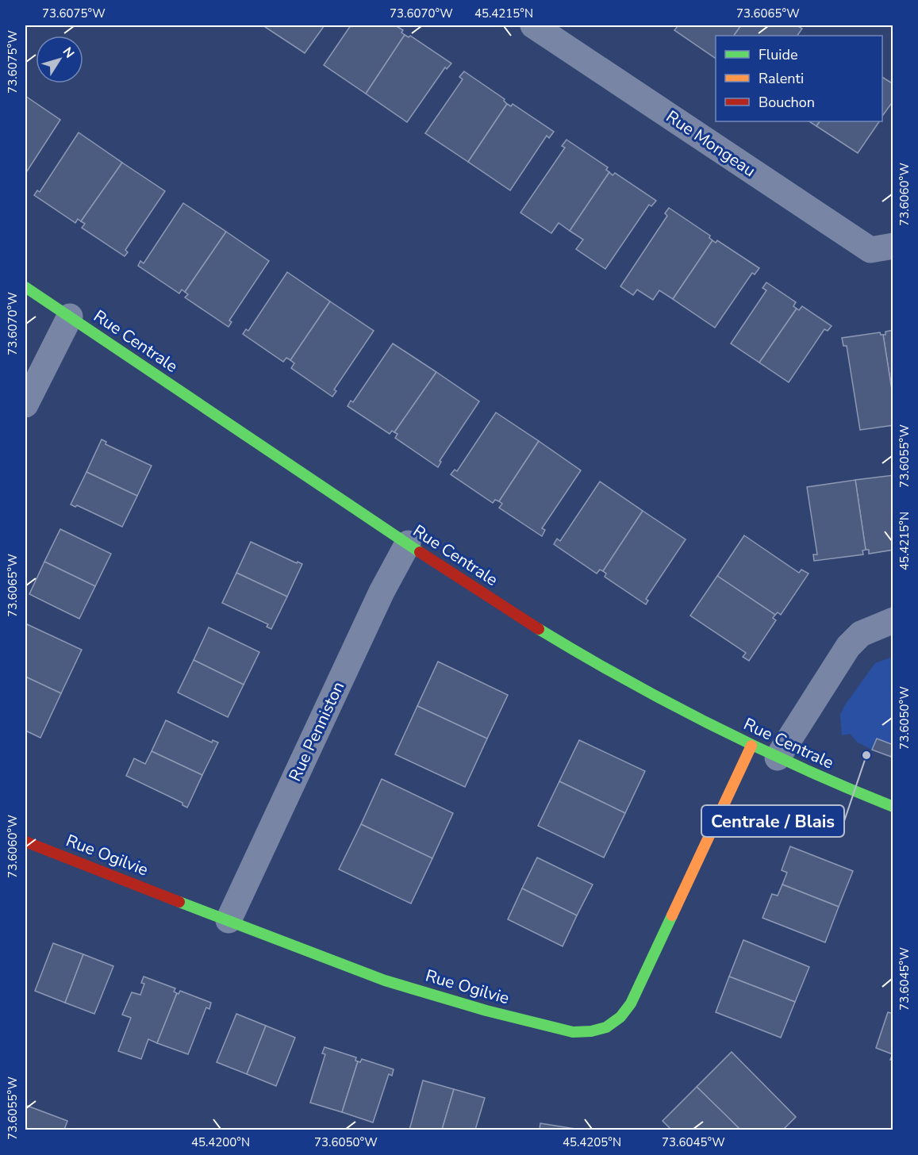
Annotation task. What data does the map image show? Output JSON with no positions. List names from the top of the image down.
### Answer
{
  "streets": {
    "street": [
      "Rue Mongeau",
      "Rue Centrale",
      "Rue Penniston",
      "Rue Ogilvie"
    ]
  },
  "crossings": [
    ["Rue Centrale", "Rue Penniston"],
    ["Rue Centrale", "Rue Ogilvie"],
    ["Rue Penniston", "Rue Ogilvie"]
  ],
  "places": ["Centrale / Blais"],
  "legend": ["Fluide", "Ralenti", "Bouchon"],
  "north": "top right",
  "coordinates": [
    "73.6075°W",
    "73.6070°W",
    "45.4215°N",
    "73.6065°W",
    "73.6060°W",
    "73.6055°W",
    "73.6050°W",
    "73.6045°W",
    "45.4200°N",
    "45.4205°N"
  ]
}
